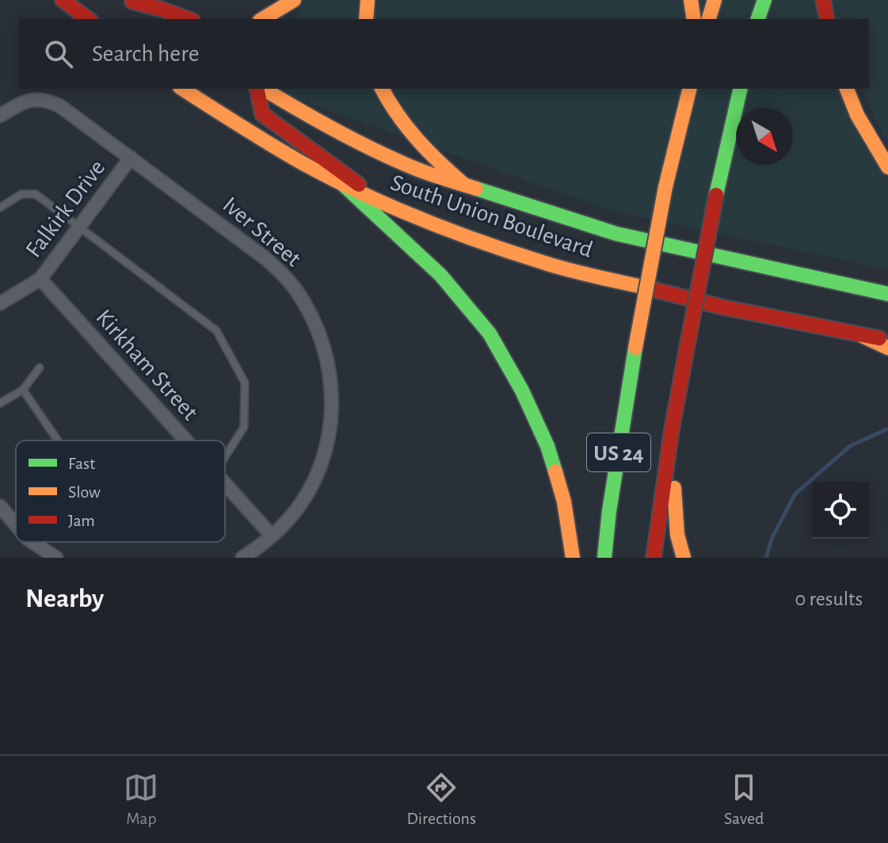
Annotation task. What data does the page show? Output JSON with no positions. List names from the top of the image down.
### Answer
{
  "streets": {
    "main road": ["South Union Boulevard", "US 24"],
    "street": ["Falkirk Drive", "Iver Street", "Kirkham Street"]
  },
  "crossings": [
    ["Falkirk Drive", "Iver Street"],
    ["Falkirk Drive", "Kirkham Street"],
    ["Iver Street", "Kirkham Street"]
  ],
  "legend": ["Fast", "Slow", "Jam"],
  "north": "bottom right",
  "page": {
    "search": "Search here",
    "heading": ["Nearby", "0 results"],
    "nav": ["Map", "Directions", "Saved"]
  }
}
